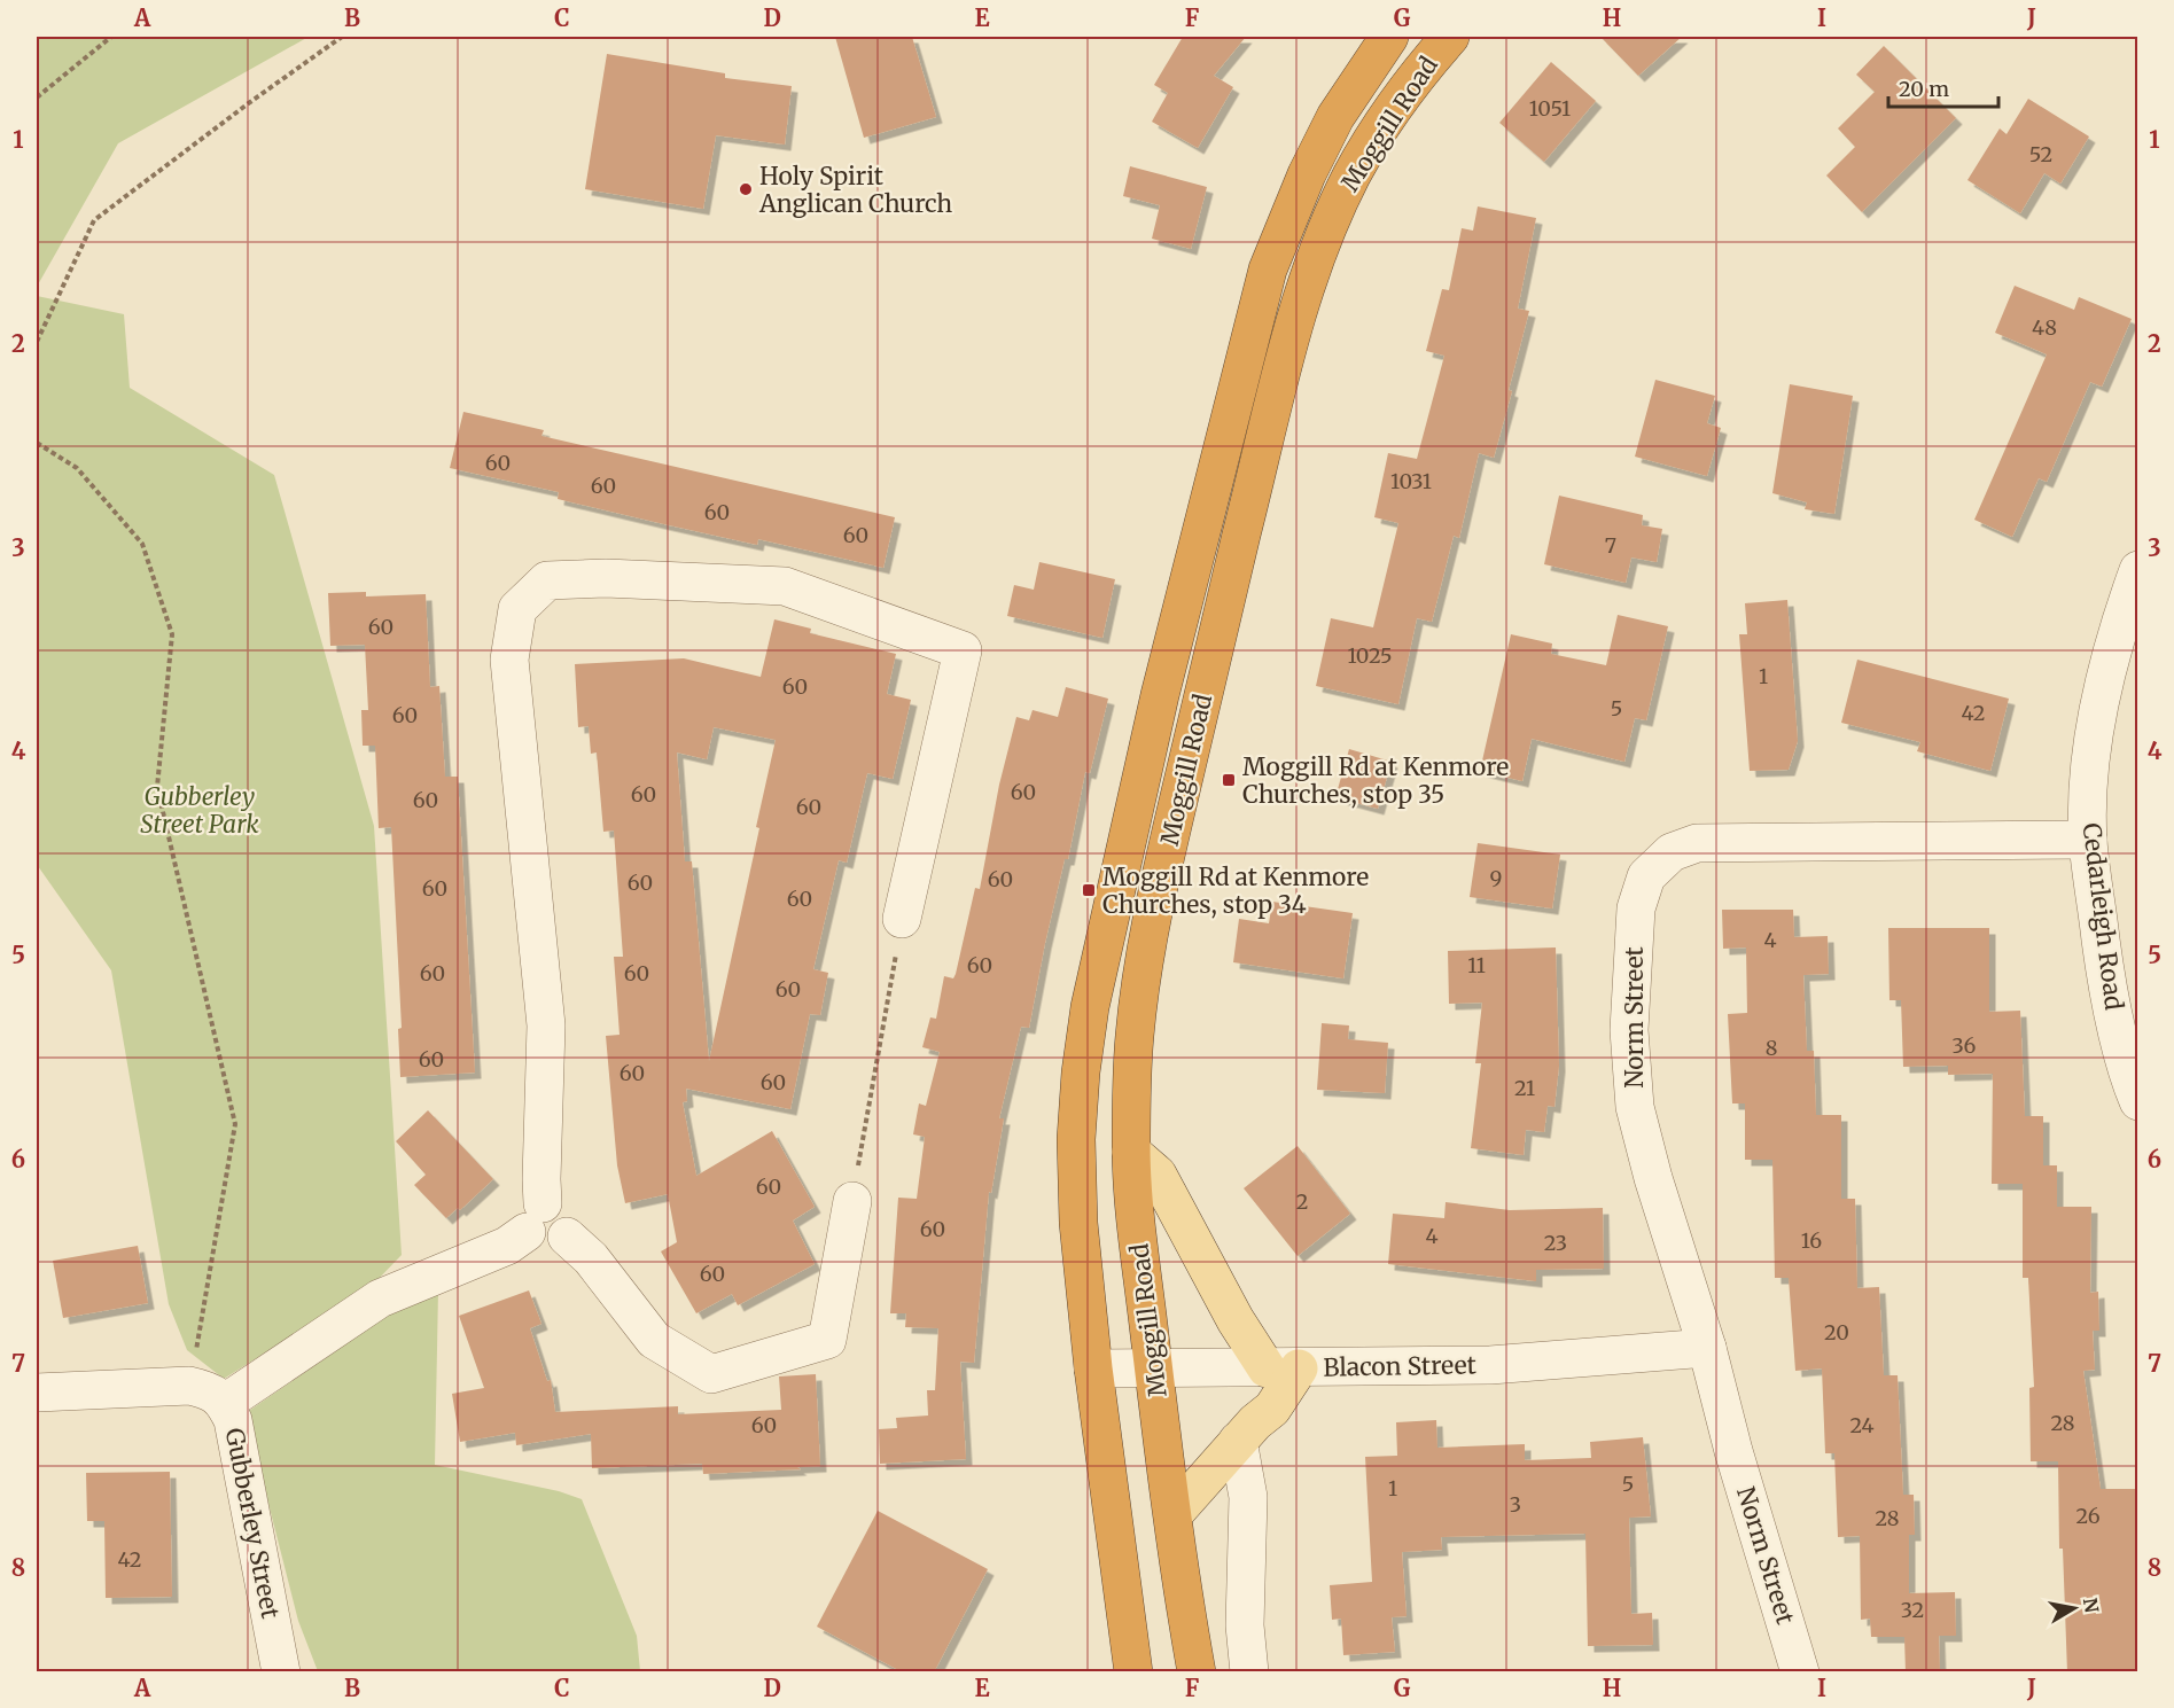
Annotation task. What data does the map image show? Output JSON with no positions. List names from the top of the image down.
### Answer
{
  "streets": {
    "highway": ["Moggill Road"],
    "street": [
      "Cedarleigh Road",
      "Norm Street",
      "Blacon Street",
      "Gubberley Street"
    ]
  },
  "crossings": [
    ["Moggill Road", "Blacon Street"],
    ["Cedarleigh Road", "Norm Street"],
    ["Norm Street", "Blacon Street"]
  ],
  "parks": ["Gubberley Street Park"],
  "places": {
    "other": ["Holy Spirit Anglican Church"],
    "transit": ["Moggill Rd at Kenmore Churches, stop 35", "Moggill Rd at Kenmore Churches, stop 34"]
  },
  "house_numbers": [
    "1051",
    "52",
    "48",
    "60",
    "1031",
    "60",
    "60",
    "60",
    "7",
    "60",
    "1025",
    "1",
    "60",
    "5",
    "42",
    "60",
    "60",
    "60",
    "60",
    "60",
    "9",
    "60",
    "60",
    "60",
    "60",
    "4",
    "60",
    "11",
    "60",
    "60",
    "60",
    "36",
    "8",
    "60",
    "60",
    "60",
    "21",
    "60",
    "2",
    "60",
    "4",
    "16",
    "23",
    "60",
    "20",
    "28",
    "60",
    "24",
    "5",
    "1",
    "3",
    "26",
    "28",
    "42",
    "32"
  ],
  "scale_bar": "20 m",
  "north": "right",
  "grid": {
    "columns": [
      "A",
      "B",
      "C",
      "D",
      "E",
      "F",
      "G",
      "H",
      "I",
      "J"
    ],
    "rows": [
      "1",
      "2",
      "3",
      "4",
      "5",
      "6",
      "7",
      "8"
    ]
  }
}
